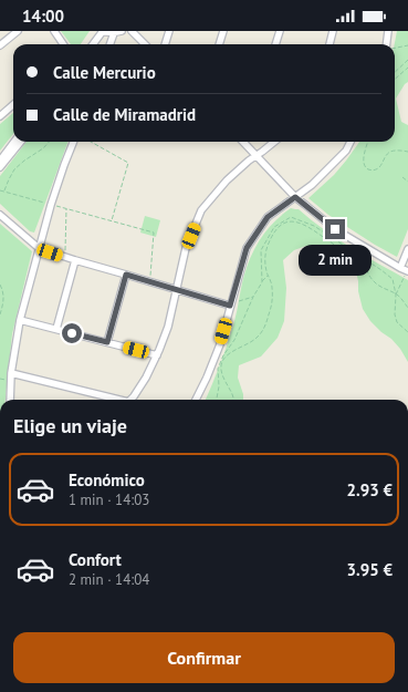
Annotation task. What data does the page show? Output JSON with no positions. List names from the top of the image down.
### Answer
{
  "page": {
    "status": "14:00",
    "banner": ["Calle Mercurio", "Calle de Miramadrid"],
    "bubble": "2 min",
    "heading": "Elige un viaje",
    "list": [
      {
        "name": "Económico",
        "note": "1 min · 14:03",
        "value": "2.93 €"
      },
      {
        "name": "Confort",
        "note": "2 min · 14:04",
        "value": "3.95 €"
      }
    ],
    "buttons": "Confirmar"
  }
}
